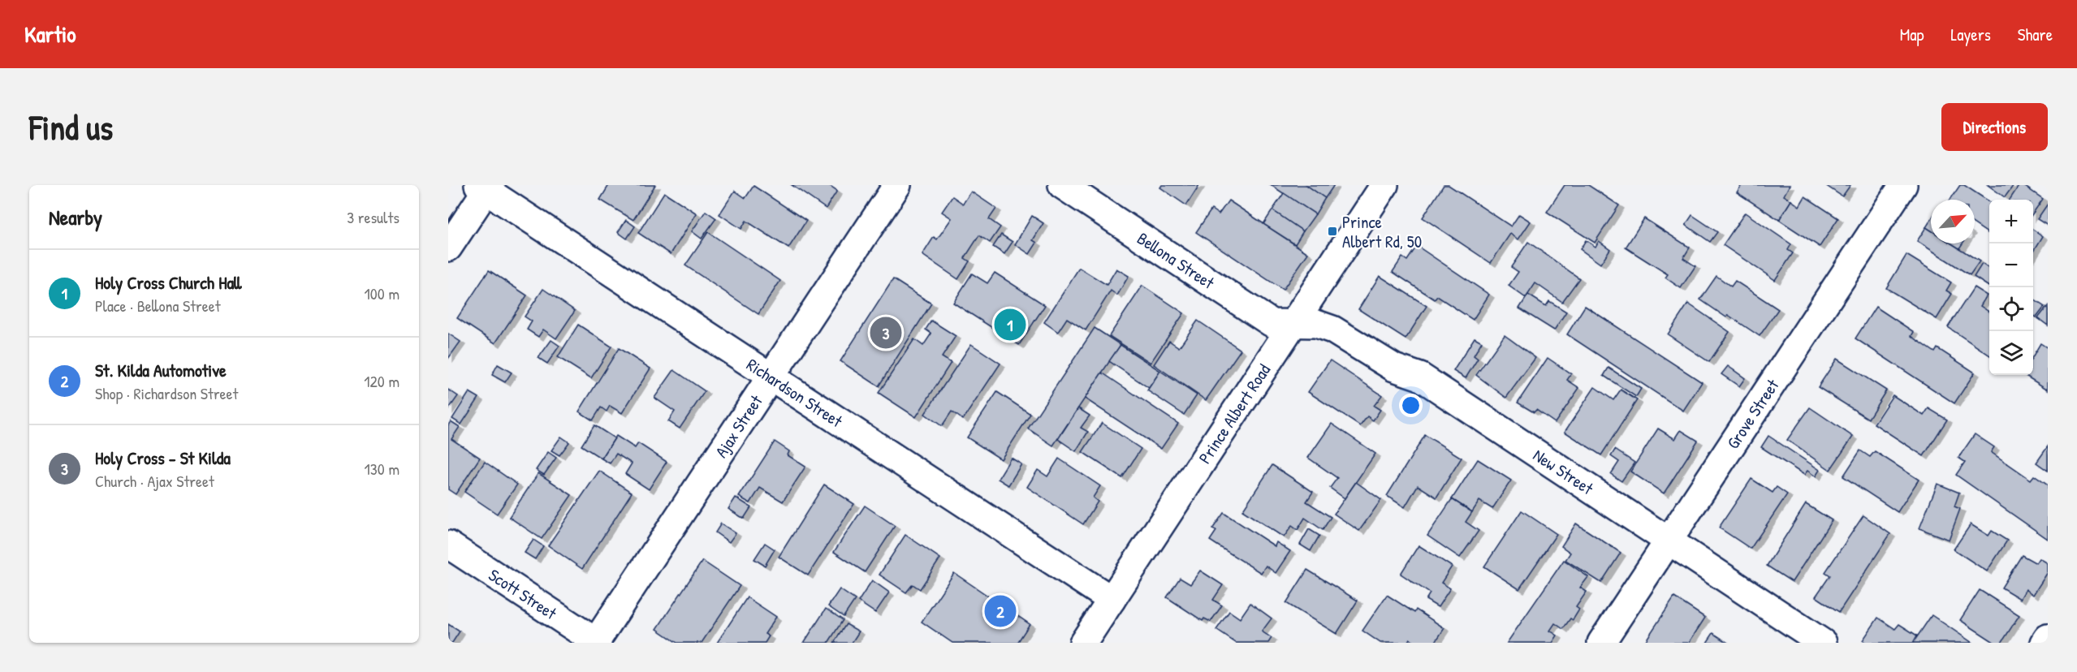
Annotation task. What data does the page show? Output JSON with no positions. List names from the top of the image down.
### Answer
{
  "streets": {
    "street": [
      "Bellona Street",
      "Richardson Street",
      "Prince Albert Road",
      "Grove Street",
      "Ajax Street",
      "New Street",
      "Scott Street"
    ]
  },
  "crossings": [
    ["Bellona Street", "Prince Albert Road"],
    ["Bellona Street", "New Street"],
    ["Richardson Street", "Prince Albert Road"],
    ["Richardson Street", "Ajax Street"],
    ["Prince Albert Road", "New Street"],
    ["Grove Street", "New Street"],
    ["Ajax Street", "Scott Street"]
  ],
  "places": {
    "transit": ["Prince Albert Rd, 50"]
  },
  "north": "top right",
  "page": {
    "header": "Kartio",
    "nav": ["Map", "Layers", "Share"],
    "buttons": "Directions",
    "title": "Find us",
    "heading": ["Nearby", "3 results"],
    "map_buttons": ["+", "−"],
    "list": [
      {
        "mark": "1",
        "name": "Holy Cross Church Hall",
        "note": "Place · Bellona Street",
        "value": "100 m"
      },
      {
        "mark": "2",
        "name": "St. Kilda Automotive",
        "note": "Shop · Richardson Street",
        "value": "120 m"
      },
      {
        "mark": "3",
        "name": "Holy Cross - St Kilda",
        "note": "Church · Ajax Street",
        "value": "130 m"
      }
    ],
    "pins": ["1", "3", "2"]
  }
}
